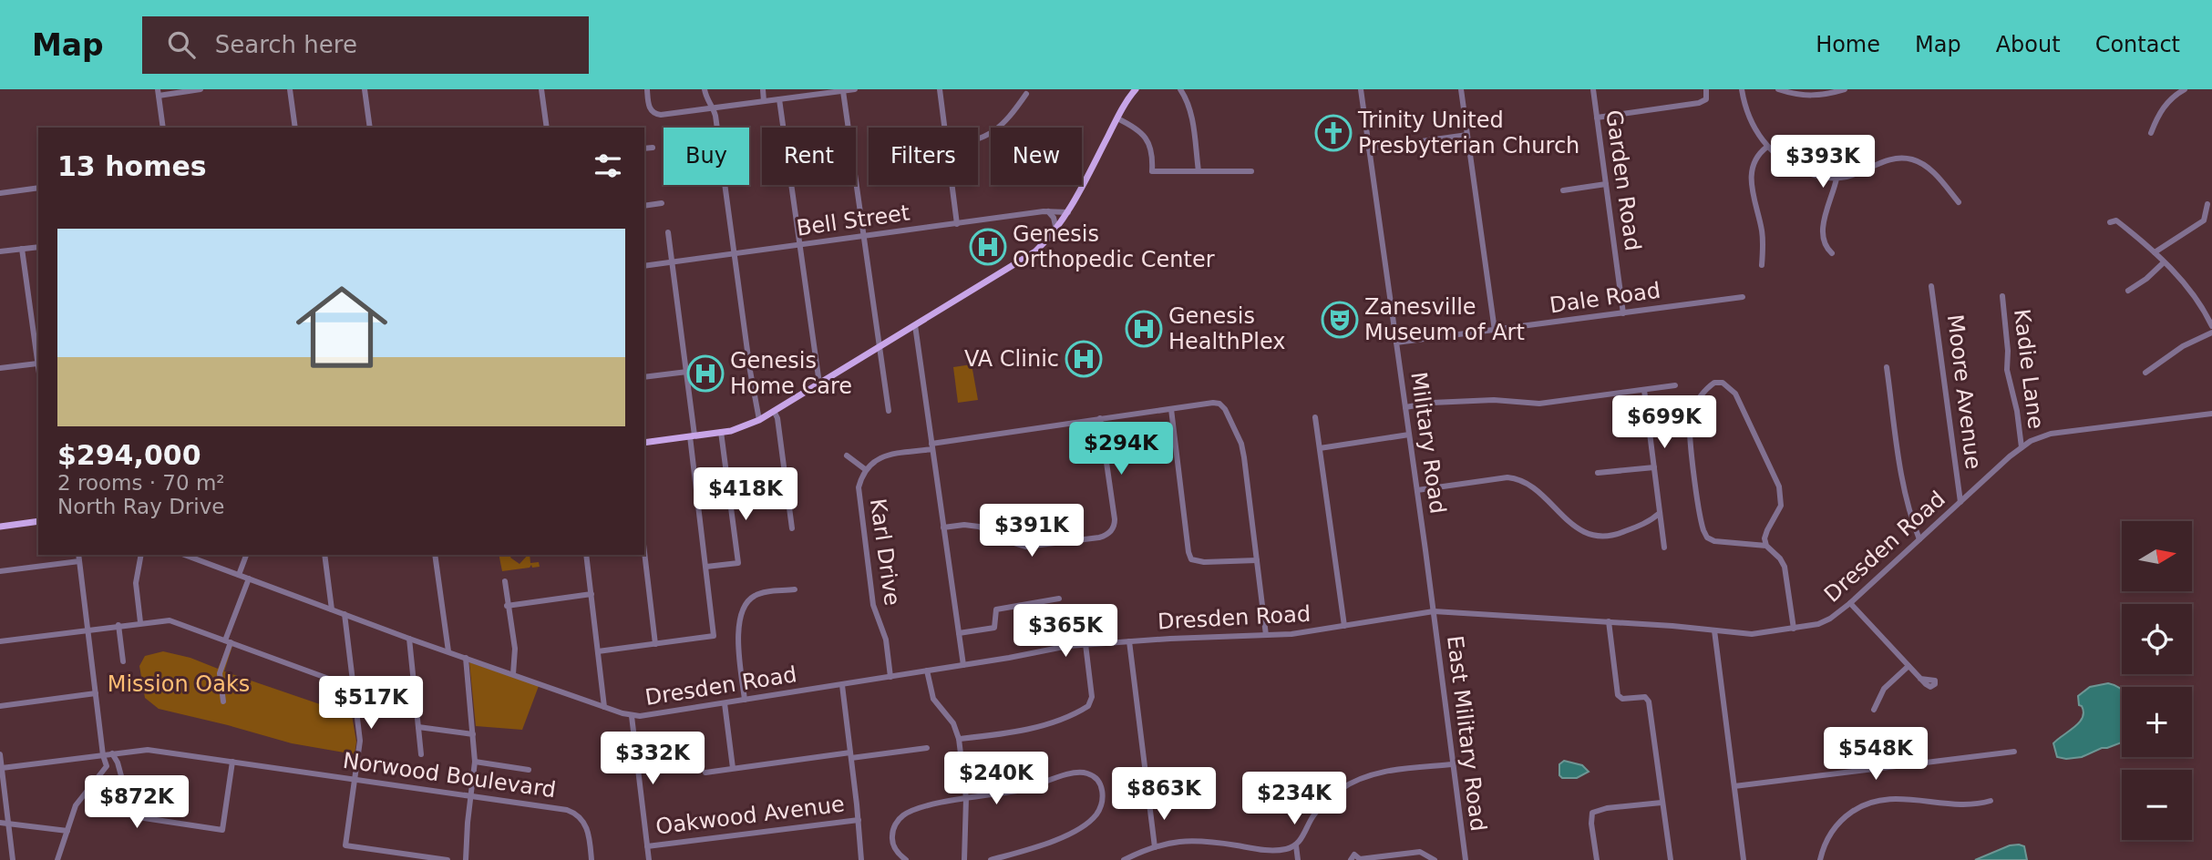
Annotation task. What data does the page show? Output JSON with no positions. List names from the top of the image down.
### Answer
{
  "streets": {
    "street": [
      "Garden Road",
      "Bell Street",
      "Dale Road",
      "Kadie Lane",
      "Moore Avenue",
      "Military Road",
      "Dresden Road",
      "Karl Drive",
      "East Military Road",
      "Norwood Boulevard",
      "Oakwood Avenue"
    ]
  },
  "crossings": [
    ["Garden Road", "Dale Road"],
    ["Dale Road", "Military Road"],
    ["Kadie Lane", "Dresden Road"],
    ["Moore Avenue", "Dresden Road"],
    ["Military Road", "Dresden Road"],
    ["Military Road", "East Military Road"],
    ["Dresden Road", "Karl Drive"],
    ["Dresden Road", "East Military Road"]
  ],
  "parks": ["Mission Oaks"],
  "places": {
    "church": ["Trinity United Presbyterian Church"],
    "hospital": [
      "Genesis Orthopedic Center",
      "Genesis HealthPlex",
      "VA Clinic",
      "Genesis Home Care"
    ],
    "theatre": ["Zanesville Museum of Art"]
  },
  "north": "right",
  "page": {
    "header": "Map",
    "search": "Search here",
    "nav": [
      "Home",
      "Map",
      "About",
      "Contact"
    ],
    "chip": [
      "Buy",
      "Rent",
      "Filters",
      "New"
    ],
    "heading": "13 homes",
    "price": [
      "$393K",
      "$699K",
      "$294K",
      "$418K",
      "$391K",
      "$365K",
      "$517K",
      "$548K",
      "$332K",
      "$240K",
      "$863K",
      "$234K",
      "$872K"
    ],
    "list": [
      {
        "name": "$294,000",
        "note": "2 rooms · 70 m² · North Ray Drive"
      }
    ],
    "map_buttons": ["+", "−"]
  }
}
